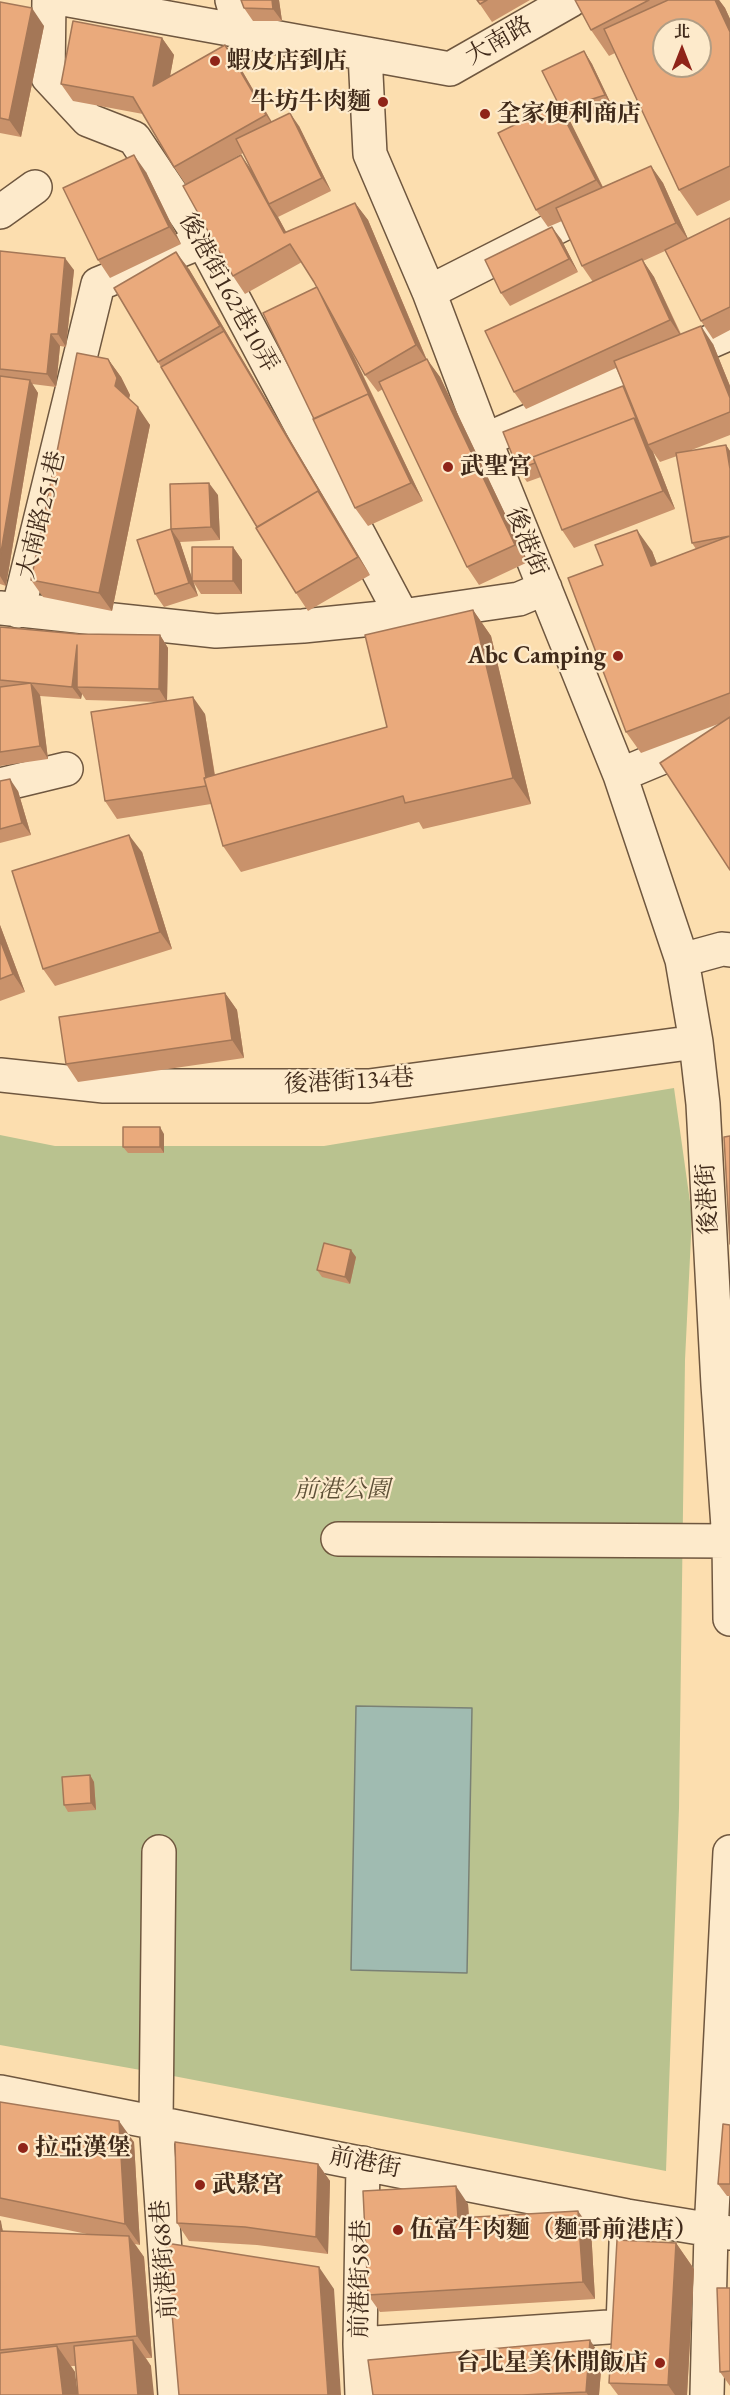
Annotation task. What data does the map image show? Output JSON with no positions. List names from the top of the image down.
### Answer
{
  "streets": {
    "street": [
      "大南路",
      "後港街162巷10弄",
      "大南路251巷",
      "後港街",
      "後港街134巷",
      "前港街",
      "前港街68巷",
      "前港街58巷"
    ]
  },
  "crossings": [
    ["大南路", "後港街"],
    ["後港街162巷10弄", "大南路251巷"],
    ["大南路251巷", "後港街"],
    ["後港街", "後港街134巷"],
    ["前港街", "前港街68巷"],
    ["前港街", "前港街58巷"]
  ],
  "parks": ["前港公園"],
  "places": [
    "蝦皮店到店",
    "牛坊牛肉麵",
    "全家便利商店",
    "武聖宮",
    "Abc Camping",
    "拉亞漢堡",
    "武聚宮",
    "伍富牛肉麵（麵哥前港店）",
    "台北星美休閒飯店"
  ],
  "north": "top"
}
